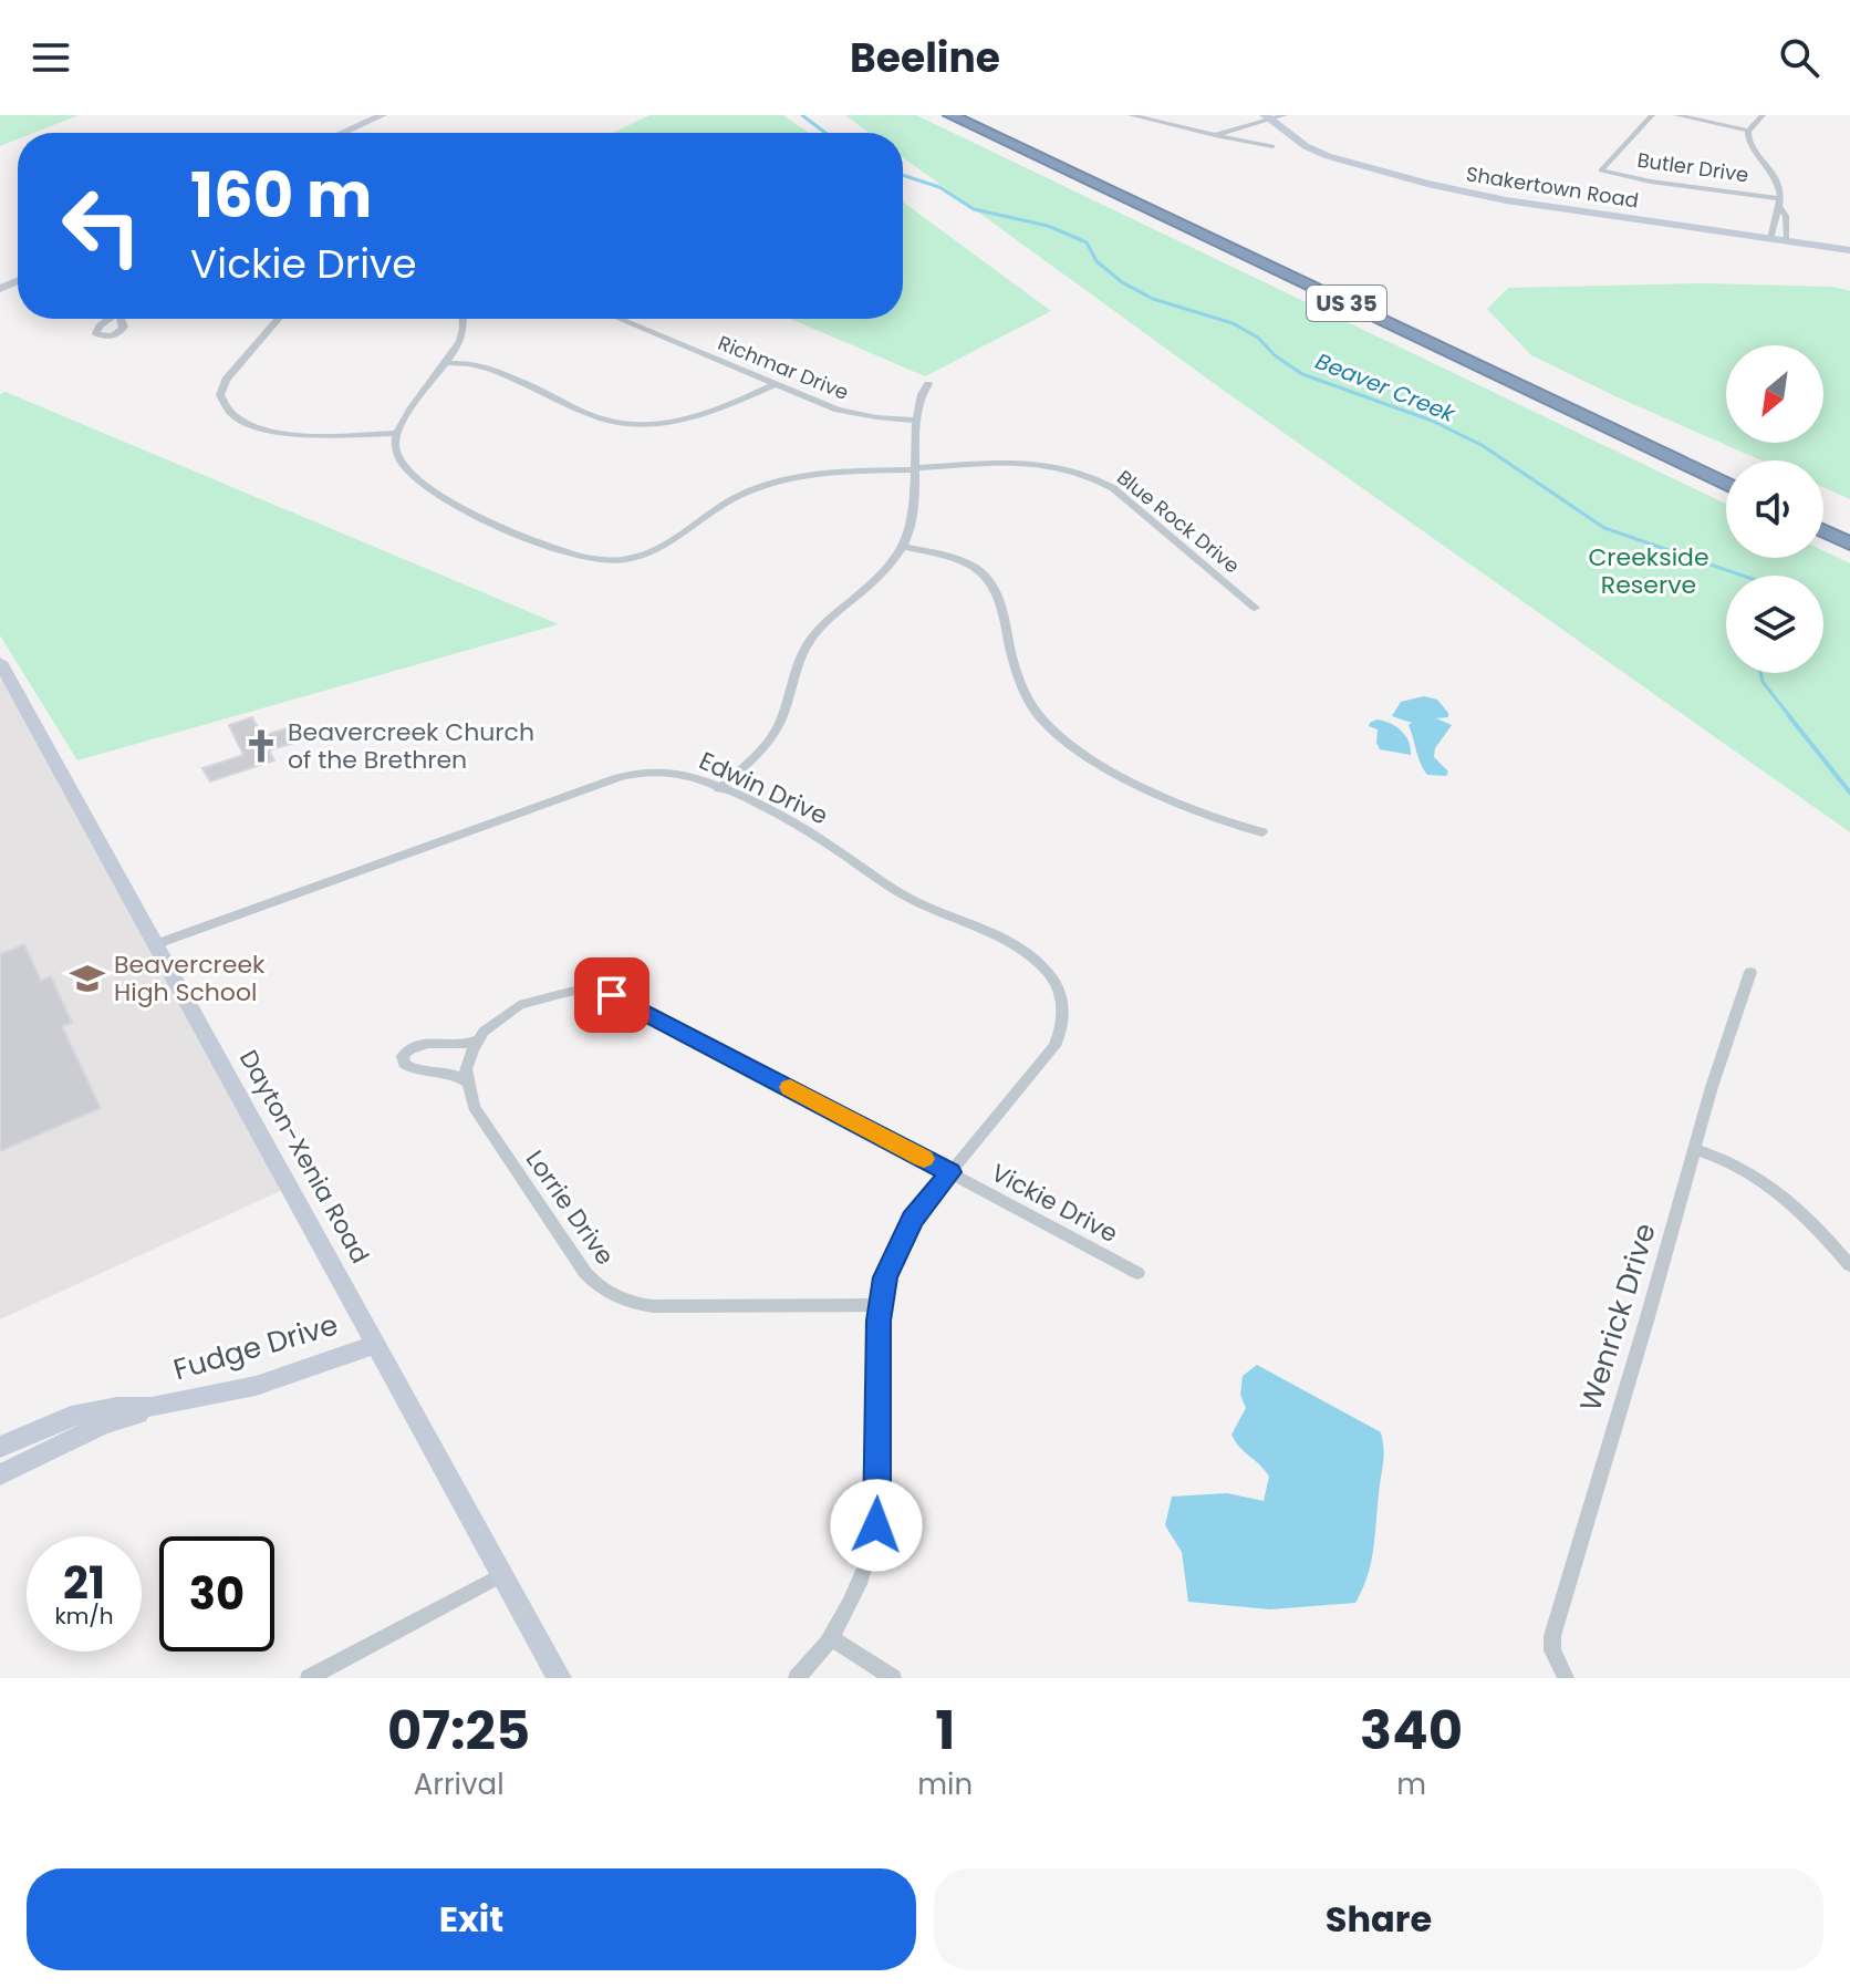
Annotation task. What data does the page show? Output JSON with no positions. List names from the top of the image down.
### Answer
{
  "streets": {
    "highway": ["US 35"],
    "street": [
      "Butler Drive",
      "Shakertown Road",
      "Richmar Drive",
      "Blue Rock Drive",
      "Edwin Drive",
      "Dayton-Xenia Road",
      "Vickie Drive",
      "Lorrie Drive",
      "Wenrick Drive",
      "Fudge Drive"
    ]
  },
  "crossings": [
    ["Edwin Drive", "Dayton-Xenia Road"],
    ["Edwin Drive", "Vickie Drive"],
    ["Edwin Drive", "Lorrie Drive"],
    ["Dayton-Xenia Road", "Fudge Drive"]
  ],
  "water": ["Beaver Creek"],
  "parks": ["Creekside Reserve"],
  "places": {
    "church": ["Beavercreek Church of the Brethren"],
    "school or university": ["Beavercreek High School"]
  },
  "north": "bottom left",
  "page": {
    "header": "Beeline",
    "turn": ["160 m", "Vickie Drive"],
    "speed": "21 km/h",
    "limit": "30",
    "eta": [
      "07:25",
      "Arrival",
      "1",
      "min",
      "340",
      "m"
    ],
    "buttons": ["Exit", "Share"]
  }
}
